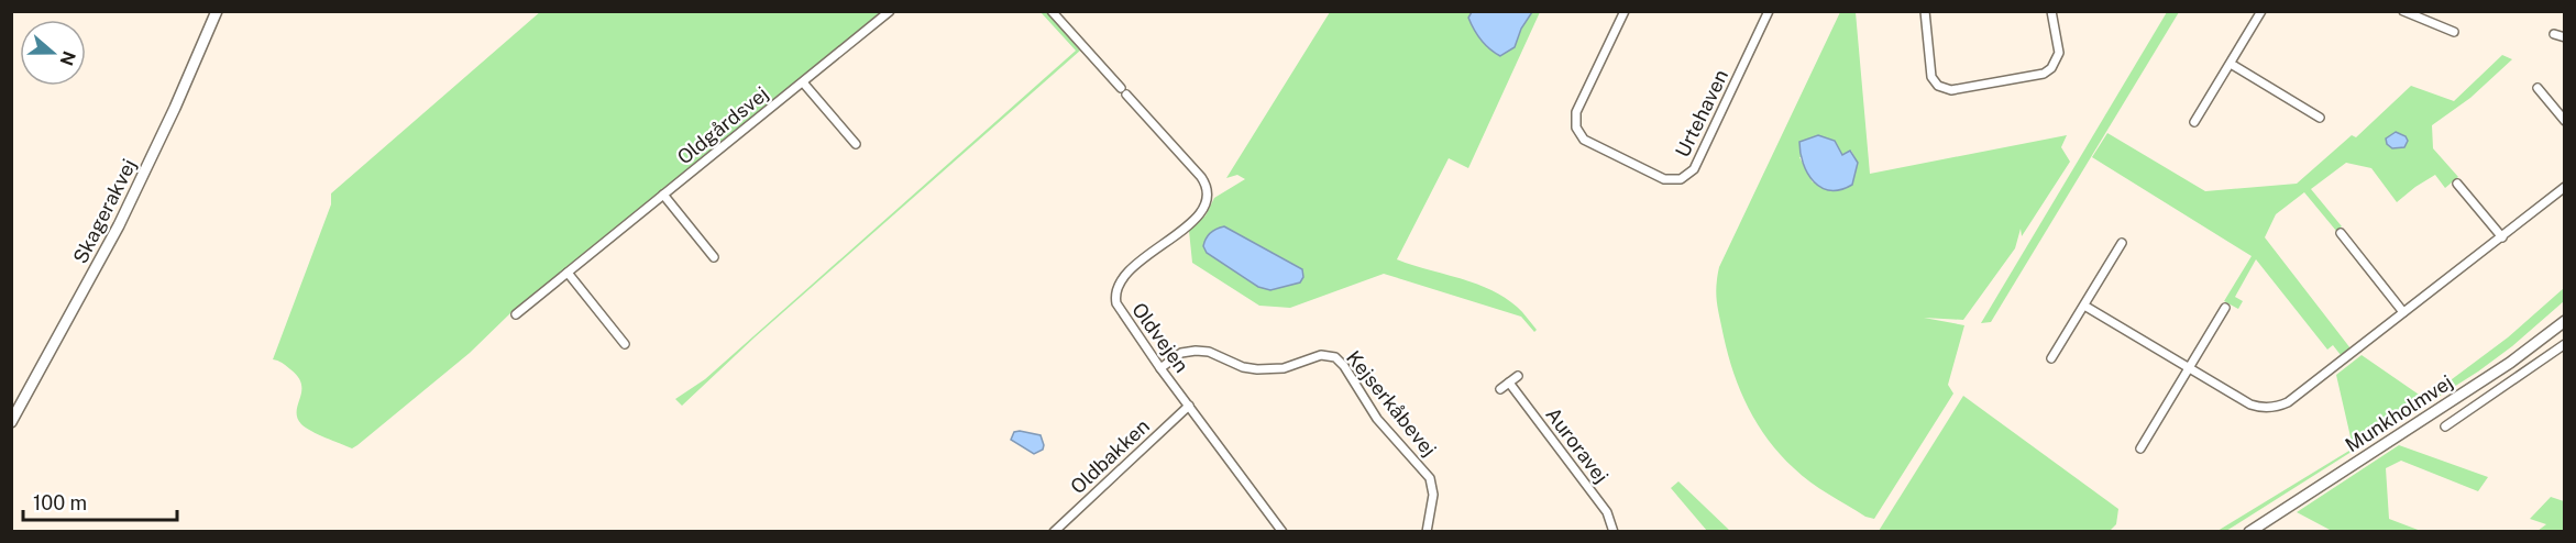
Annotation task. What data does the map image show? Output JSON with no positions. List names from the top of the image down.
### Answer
{
  "streets": {
    "street": [
      "Urtehaven",
      "Oldgårdsvej",
      "Skagerakvej",
      "Oldvejen",
      "Kejserkåbevej",
      "Munkholmvej",
      "Auroravej",
      "Oldbakken"
    ]
  },
  "crossings": [
    ["Oldvejen", "Kejserkåbevej"],
    ["Oldvejen", "Oldbakken"]
  ],
  "scale_bar": "100 m",
  "north": "right"
}
